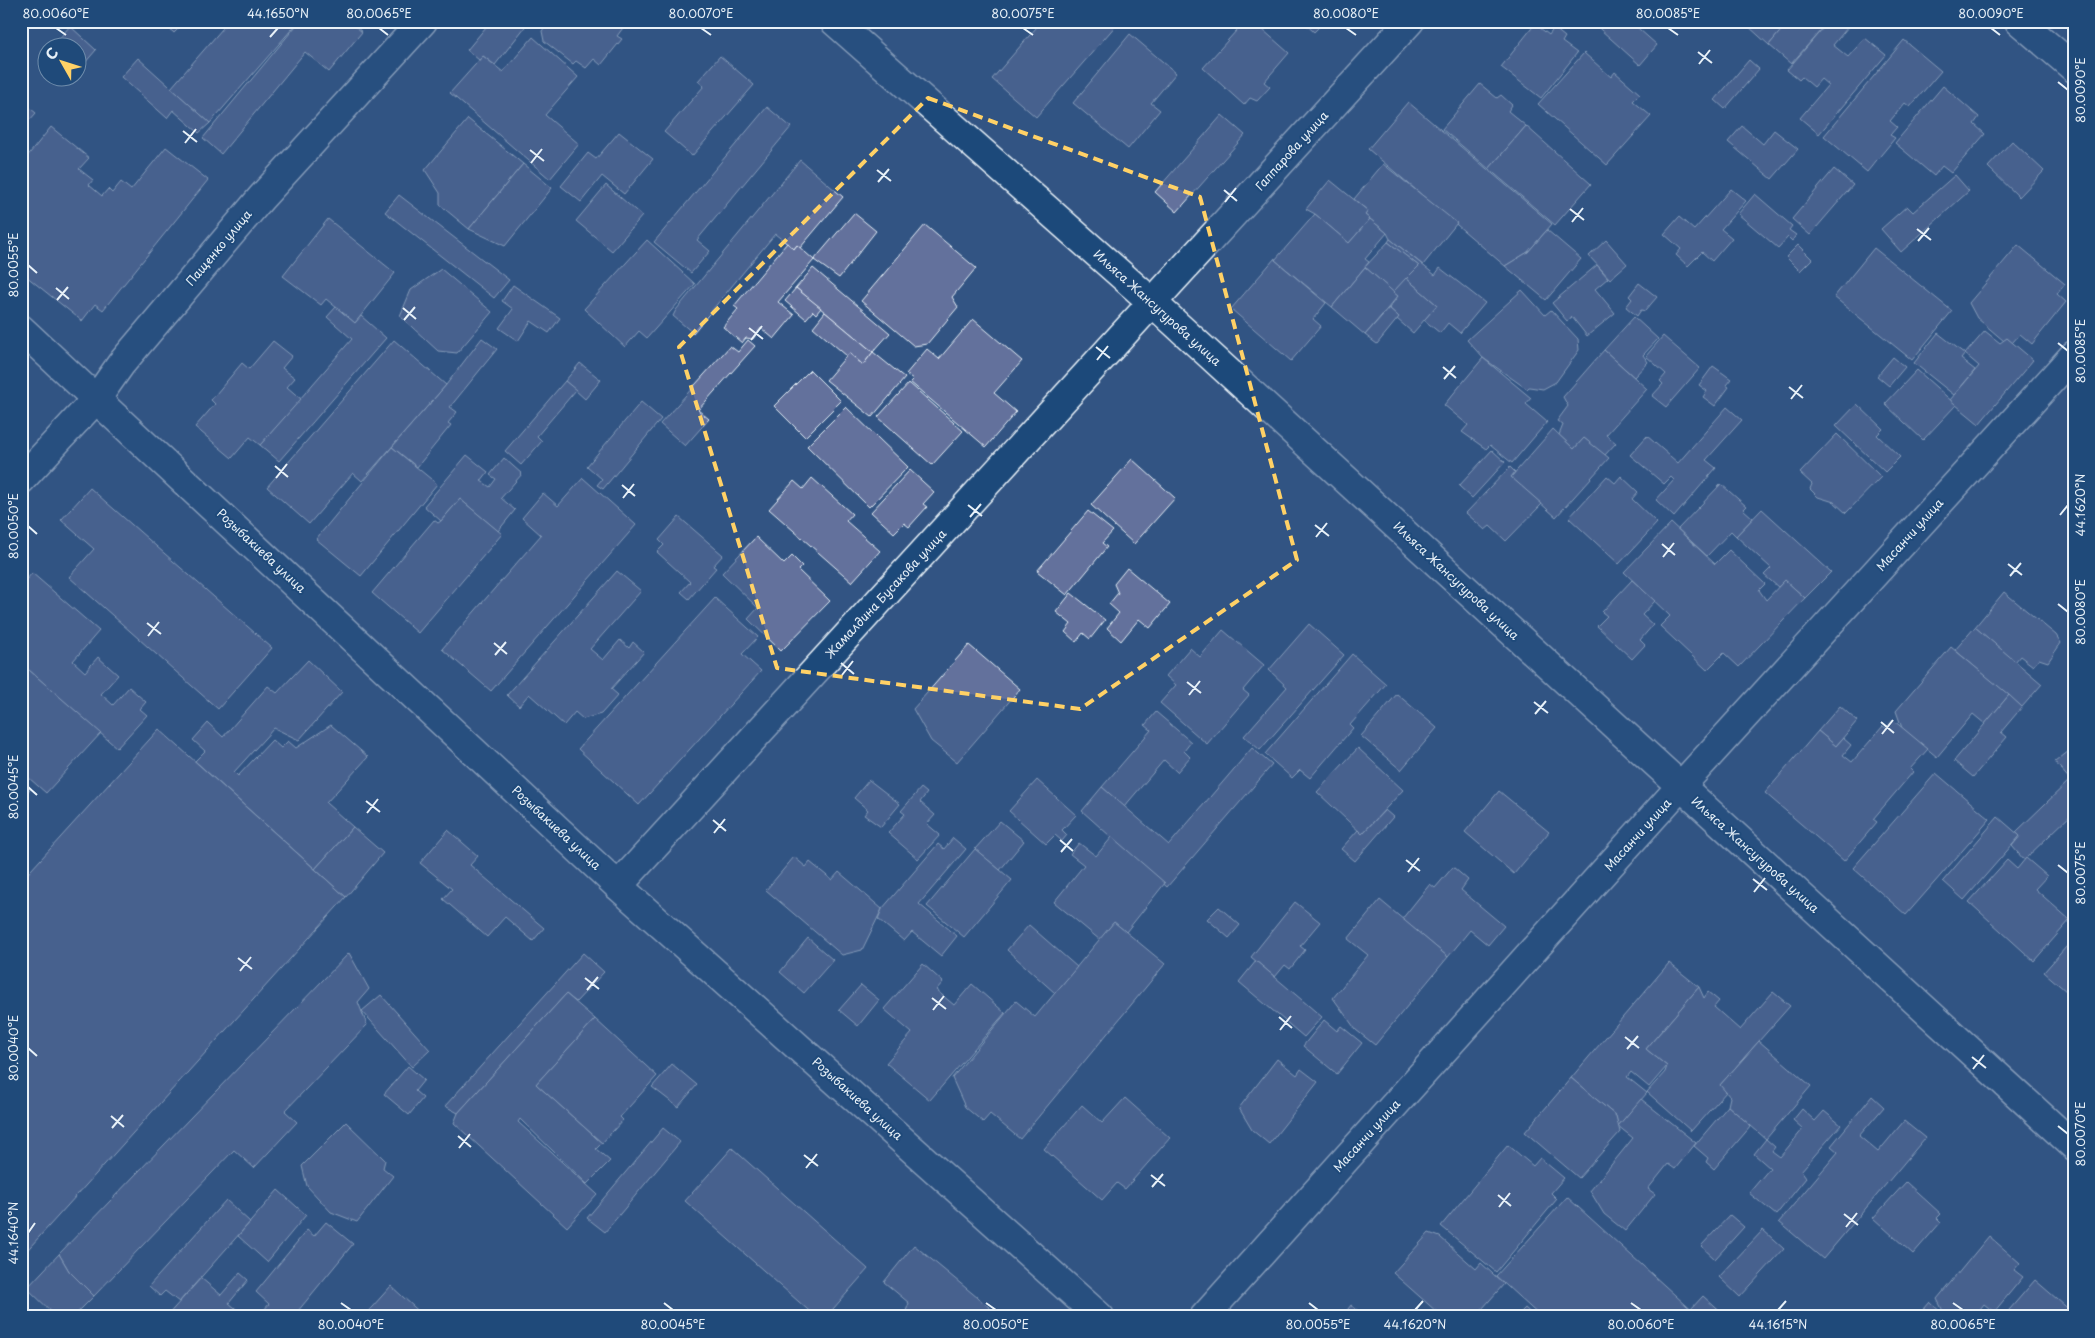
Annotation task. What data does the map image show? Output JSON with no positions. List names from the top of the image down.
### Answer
{
  "streets": {
    "street": [
      "Гаппарова улица",
      "Пащенко улица",
      "Ильяса Жансугурова улица",
      "Масанчи улица",
      "Розыбакиева улица",
      "Жамалдина Бусакова улица"
    ]
  },
  "crossings": [
    ["Гаппарова улица", "Ильяса Жансугурова улица"],
    ["Гаппарова улица", "Жамалдина Бусакова улица"],
    ["Пащенко улица", "Розыбакиева улица"],
    ["Ильяса Жансугурова улица", "Масанчи улица"],
    ["Ильяса Жансугурова улица", "Жамалдина Бусакова улица"],
    ["Розыбакиева улица", "Жамалдина Бусакова улица"]
  ],
  "north": "top left",
  "coordinates": [
    "80.0060°E",
    "44.1650°N",
    "80.0065°E",
    "80.0070°E",
    "80.0075°E",
    "80.0080°E",
    "80.0085°E",
    "80.0090°E",
    "80.0055°E",
    "44.1620°N",
    "80.0050°E",
    "80.0045°E",
    "80.0040°E",
    "44.1640°N",
    "44.1615°N"
  ]
}
